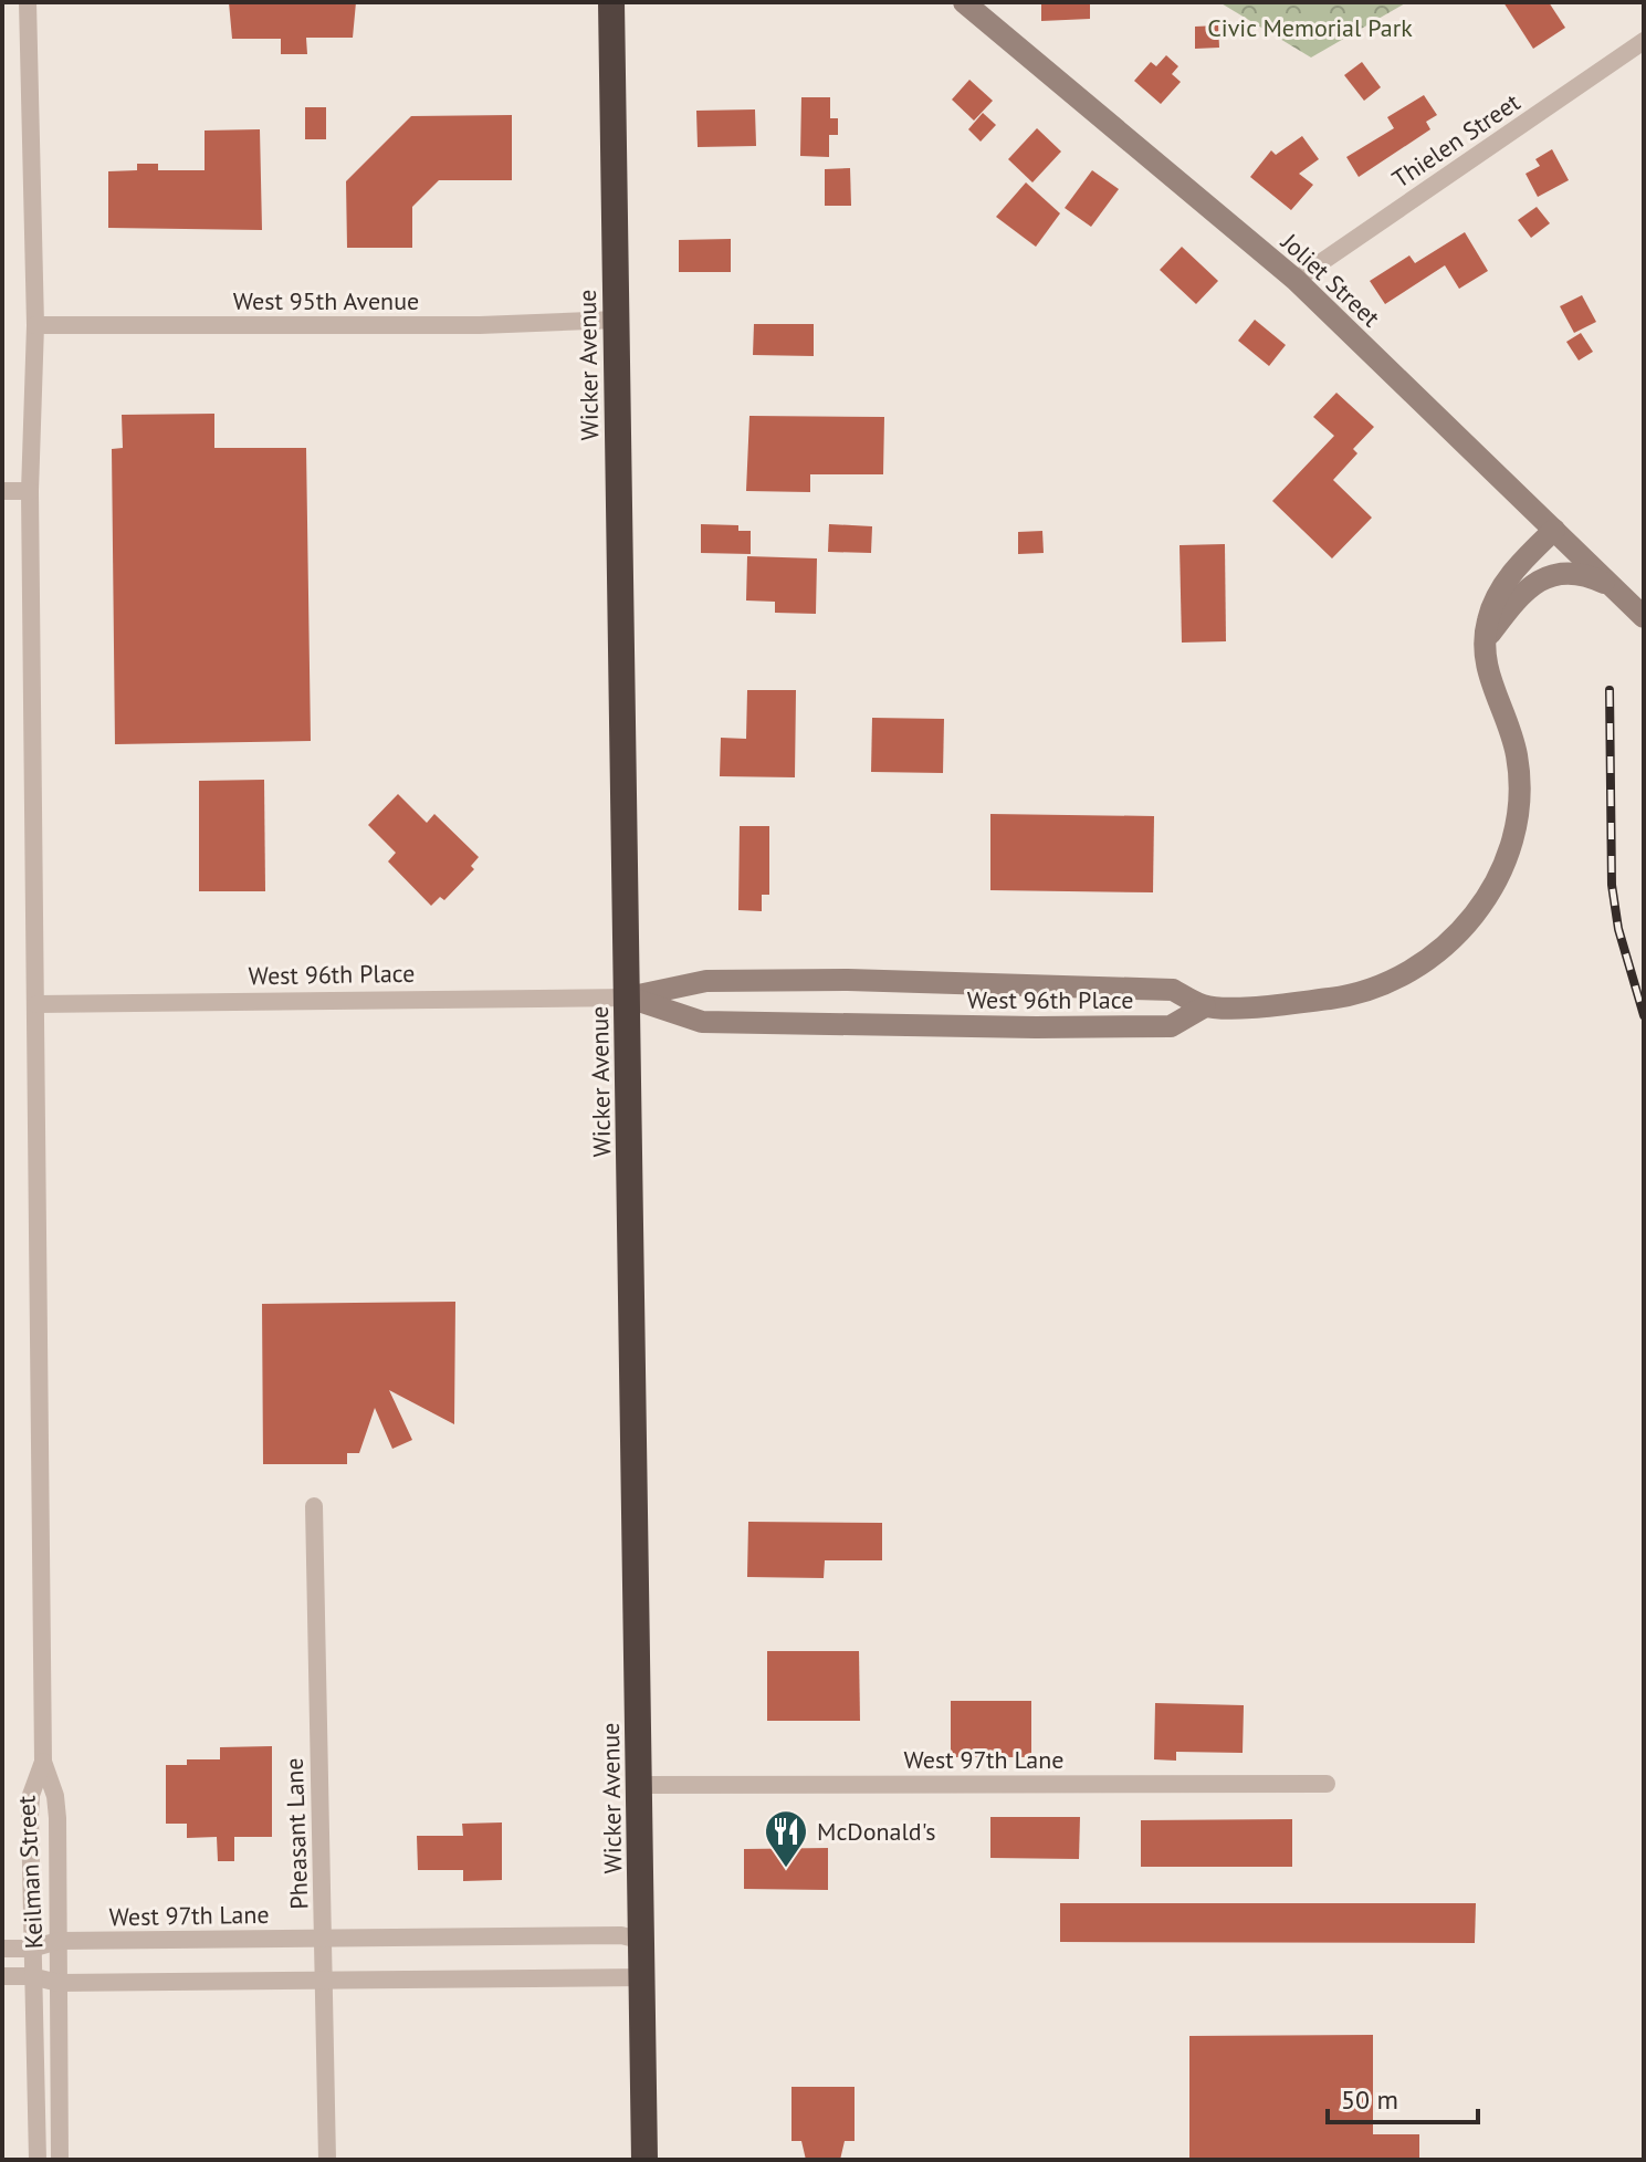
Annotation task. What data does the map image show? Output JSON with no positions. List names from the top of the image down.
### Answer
{
  "streets": {
    "highway": ["Wicker Avenue"],
    "street": [
      "Thielen Street",
      "Joliet Street",
      "West 95th Avenue",
      "West 96th Place",
      "West 97th Lane",
      "Pheasant Lane",
      "Keilman Street"
    ]
  },
  "crossings": [
    ["Thielen Street", "Joliet Street"],
    ["Joliet Street", "West 96th Place"],
    ["West 95th Avenue", "Wicker Avenue"],
    ["West 95th Avenue", "Keilman Street"],
    ["Wicker Avenue", "West 96th Place"],
    ["Wicker Avenue", "West 97th Lane"],
    ["West 96th Place", "Keilman Street"],
    ["West 97th Lane", "Pheasant Lane"],
    ["West 97th Lane", "Keilman Street"]
  ],
  "parks": ["Civic Memorial Park"],
  "places": {
    "restaurant": ["McDonald's"]
  },
  "scale_bar": "50 m"
}
